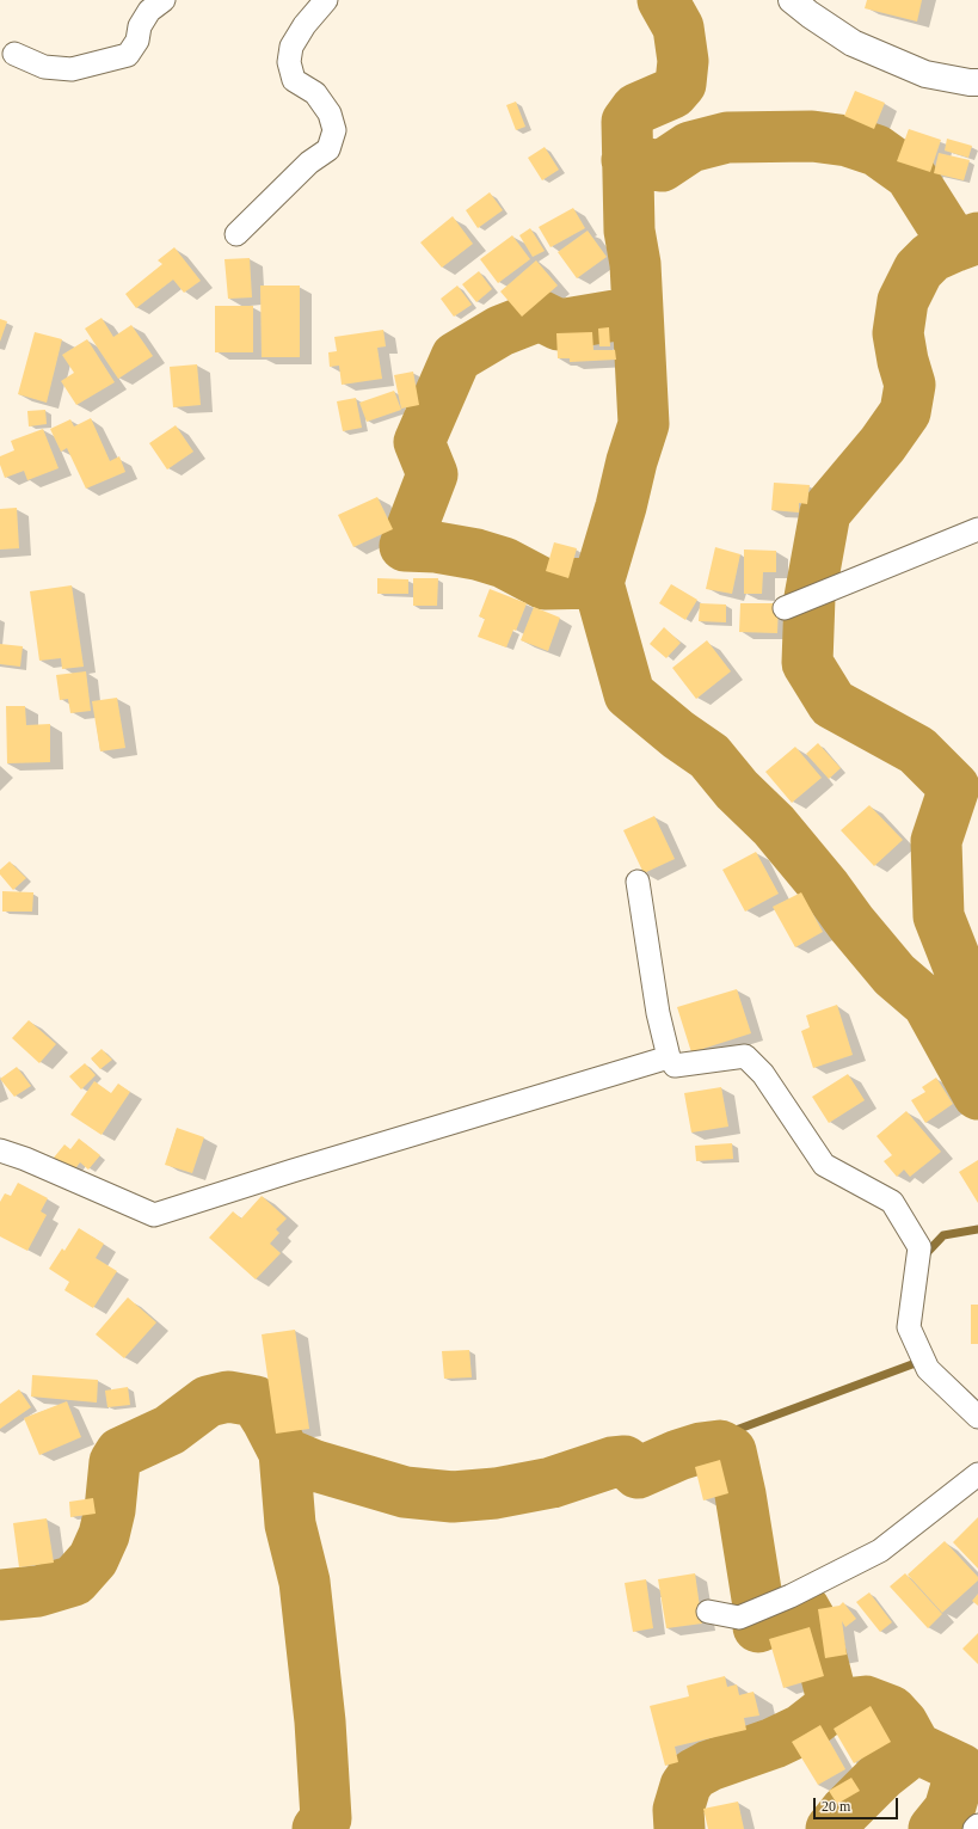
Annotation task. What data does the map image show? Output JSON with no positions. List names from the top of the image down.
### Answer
{
  "scale_bar": "20 m"
}
